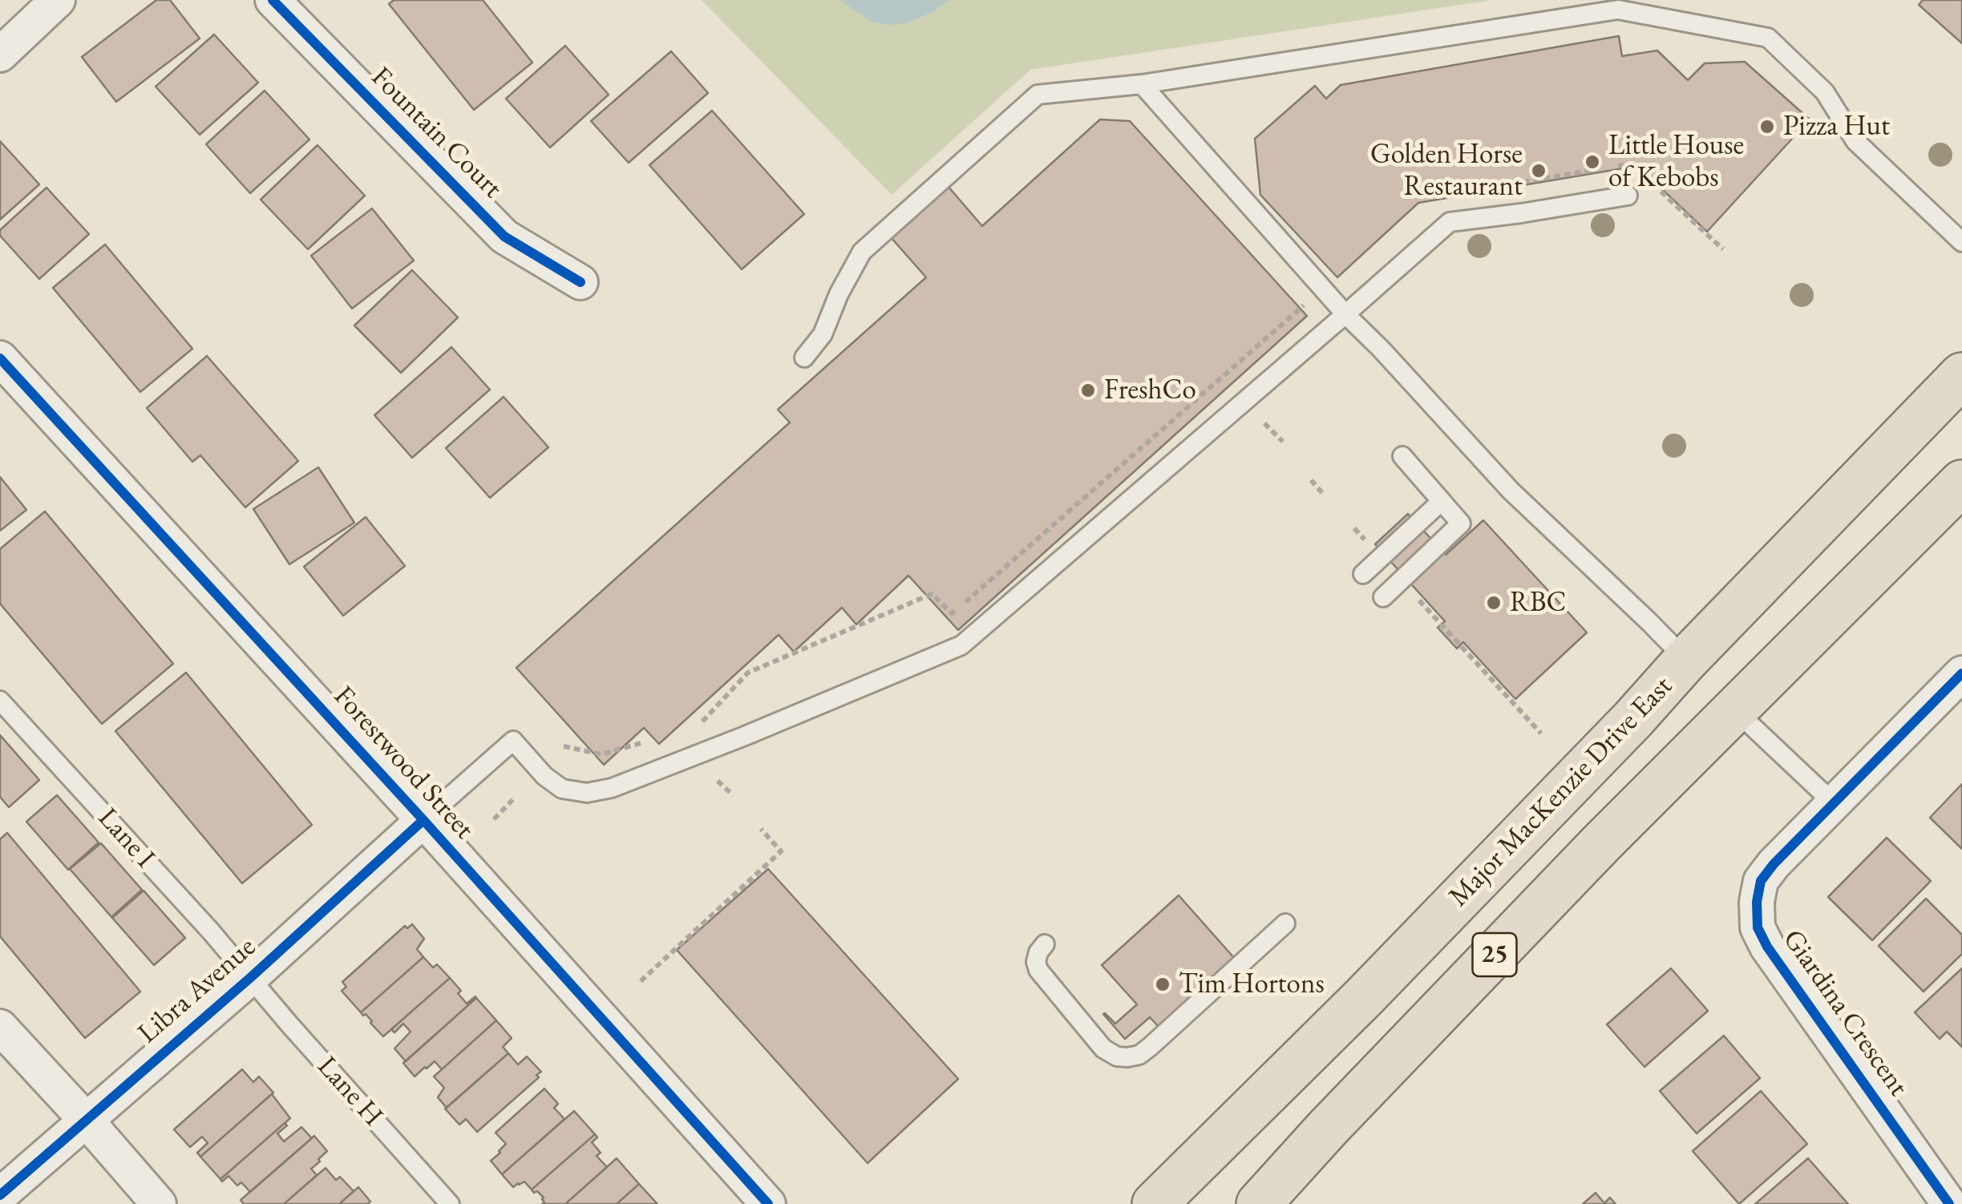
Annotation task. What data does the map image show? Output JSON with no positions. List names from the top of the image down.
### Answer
{
  "streets": {
    "main road": ["Major MacKenzie Drive East", "25"],
    "street": [
      "Fountain Court",
      "Forestwood Street",
      "Libra Avenue",
      "Giardina Crescent"
    ],
    "lane": ["Lane I", "Lane H"]
  },
  "crossings": [
    ["Forestwood Street", "Libra Avenue"],
    ["Lane I", "Libra Avenue"],
    ["Lane I", "Lane H"],
    ["Libra Avenue", "Lane H"]
  ],
  "places": [
    "Pizza Hut",
    "Little House of Kebobs",
    "Golden Horse Restaurant",
    "FreshCo",
    "RBC",
    "Tim Hortons"
  ]
}
